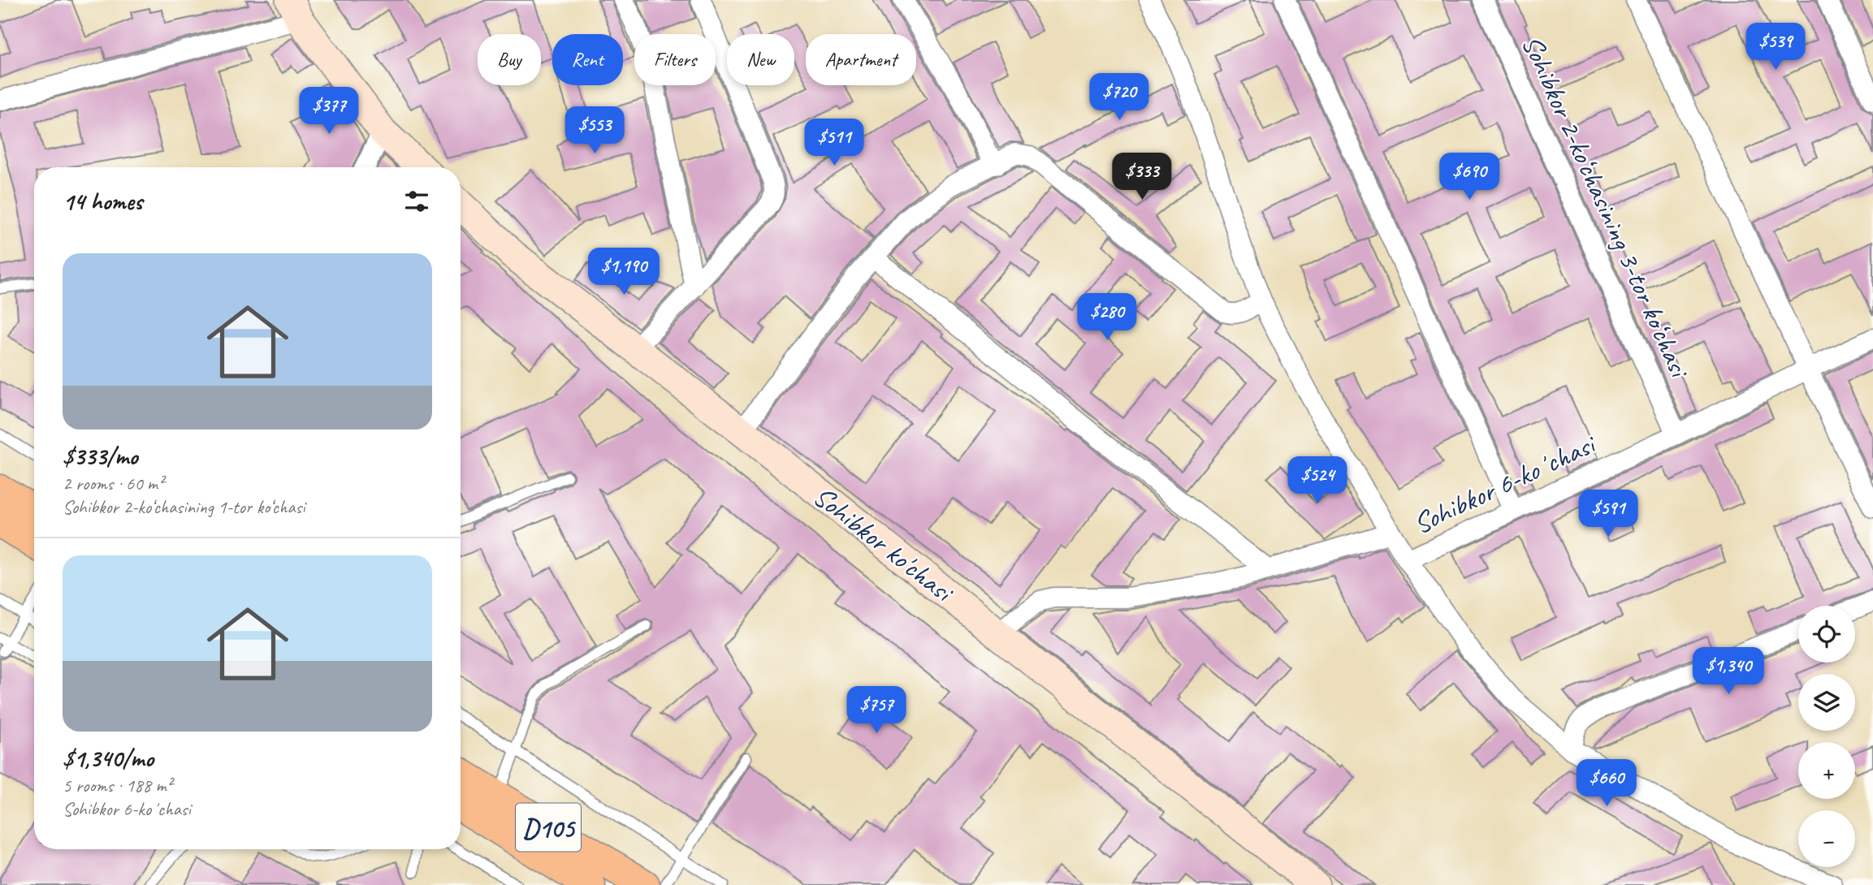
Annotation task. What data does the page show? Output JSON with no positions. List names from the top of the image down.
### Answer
{
  "streets": {
    "highway": ["D105"],
    "street": ["Sohibkor 2-ko‘chasining 3-tor ko‘chasi", "Sohibkor 6-koʼchasi", "Sohibkor ko'chasi"]
  },
  "crossings": [
    ["Sohibkor 2-ko‘chasining 3-tor ko‘chasi", "Sohibkor 6-koʼchasi"]
  ],
  "page": {
    "price": [
      "$539",
      "$720",
      "$377",
      "$553",
      "$511",
      "$333",
      "$690",
      "$1,190",
      "$280",
      "$524",
      "$591",
      "$1,340",
      "$757",
      "$660"
    ],
    "chip": [
      "Buy",
      "Rent",
      "Filters",
      "New",
      "Apartment"
    ],
    "heading": "14 homes",
    "list": [
      {
        "name": "$333/mo",
        "note": "2 rooms · 60 m² · Sohibkor 2-ko‘chasining 1-tor ko‘chasi"
      },
      {
        "name": "$1,340/mo",
        "note": "5 rooms · 188 m² · Sohibkor 6-koʼchasi"
      }
    ],
    "map_buttons": ["+", "−"]
  }
}
